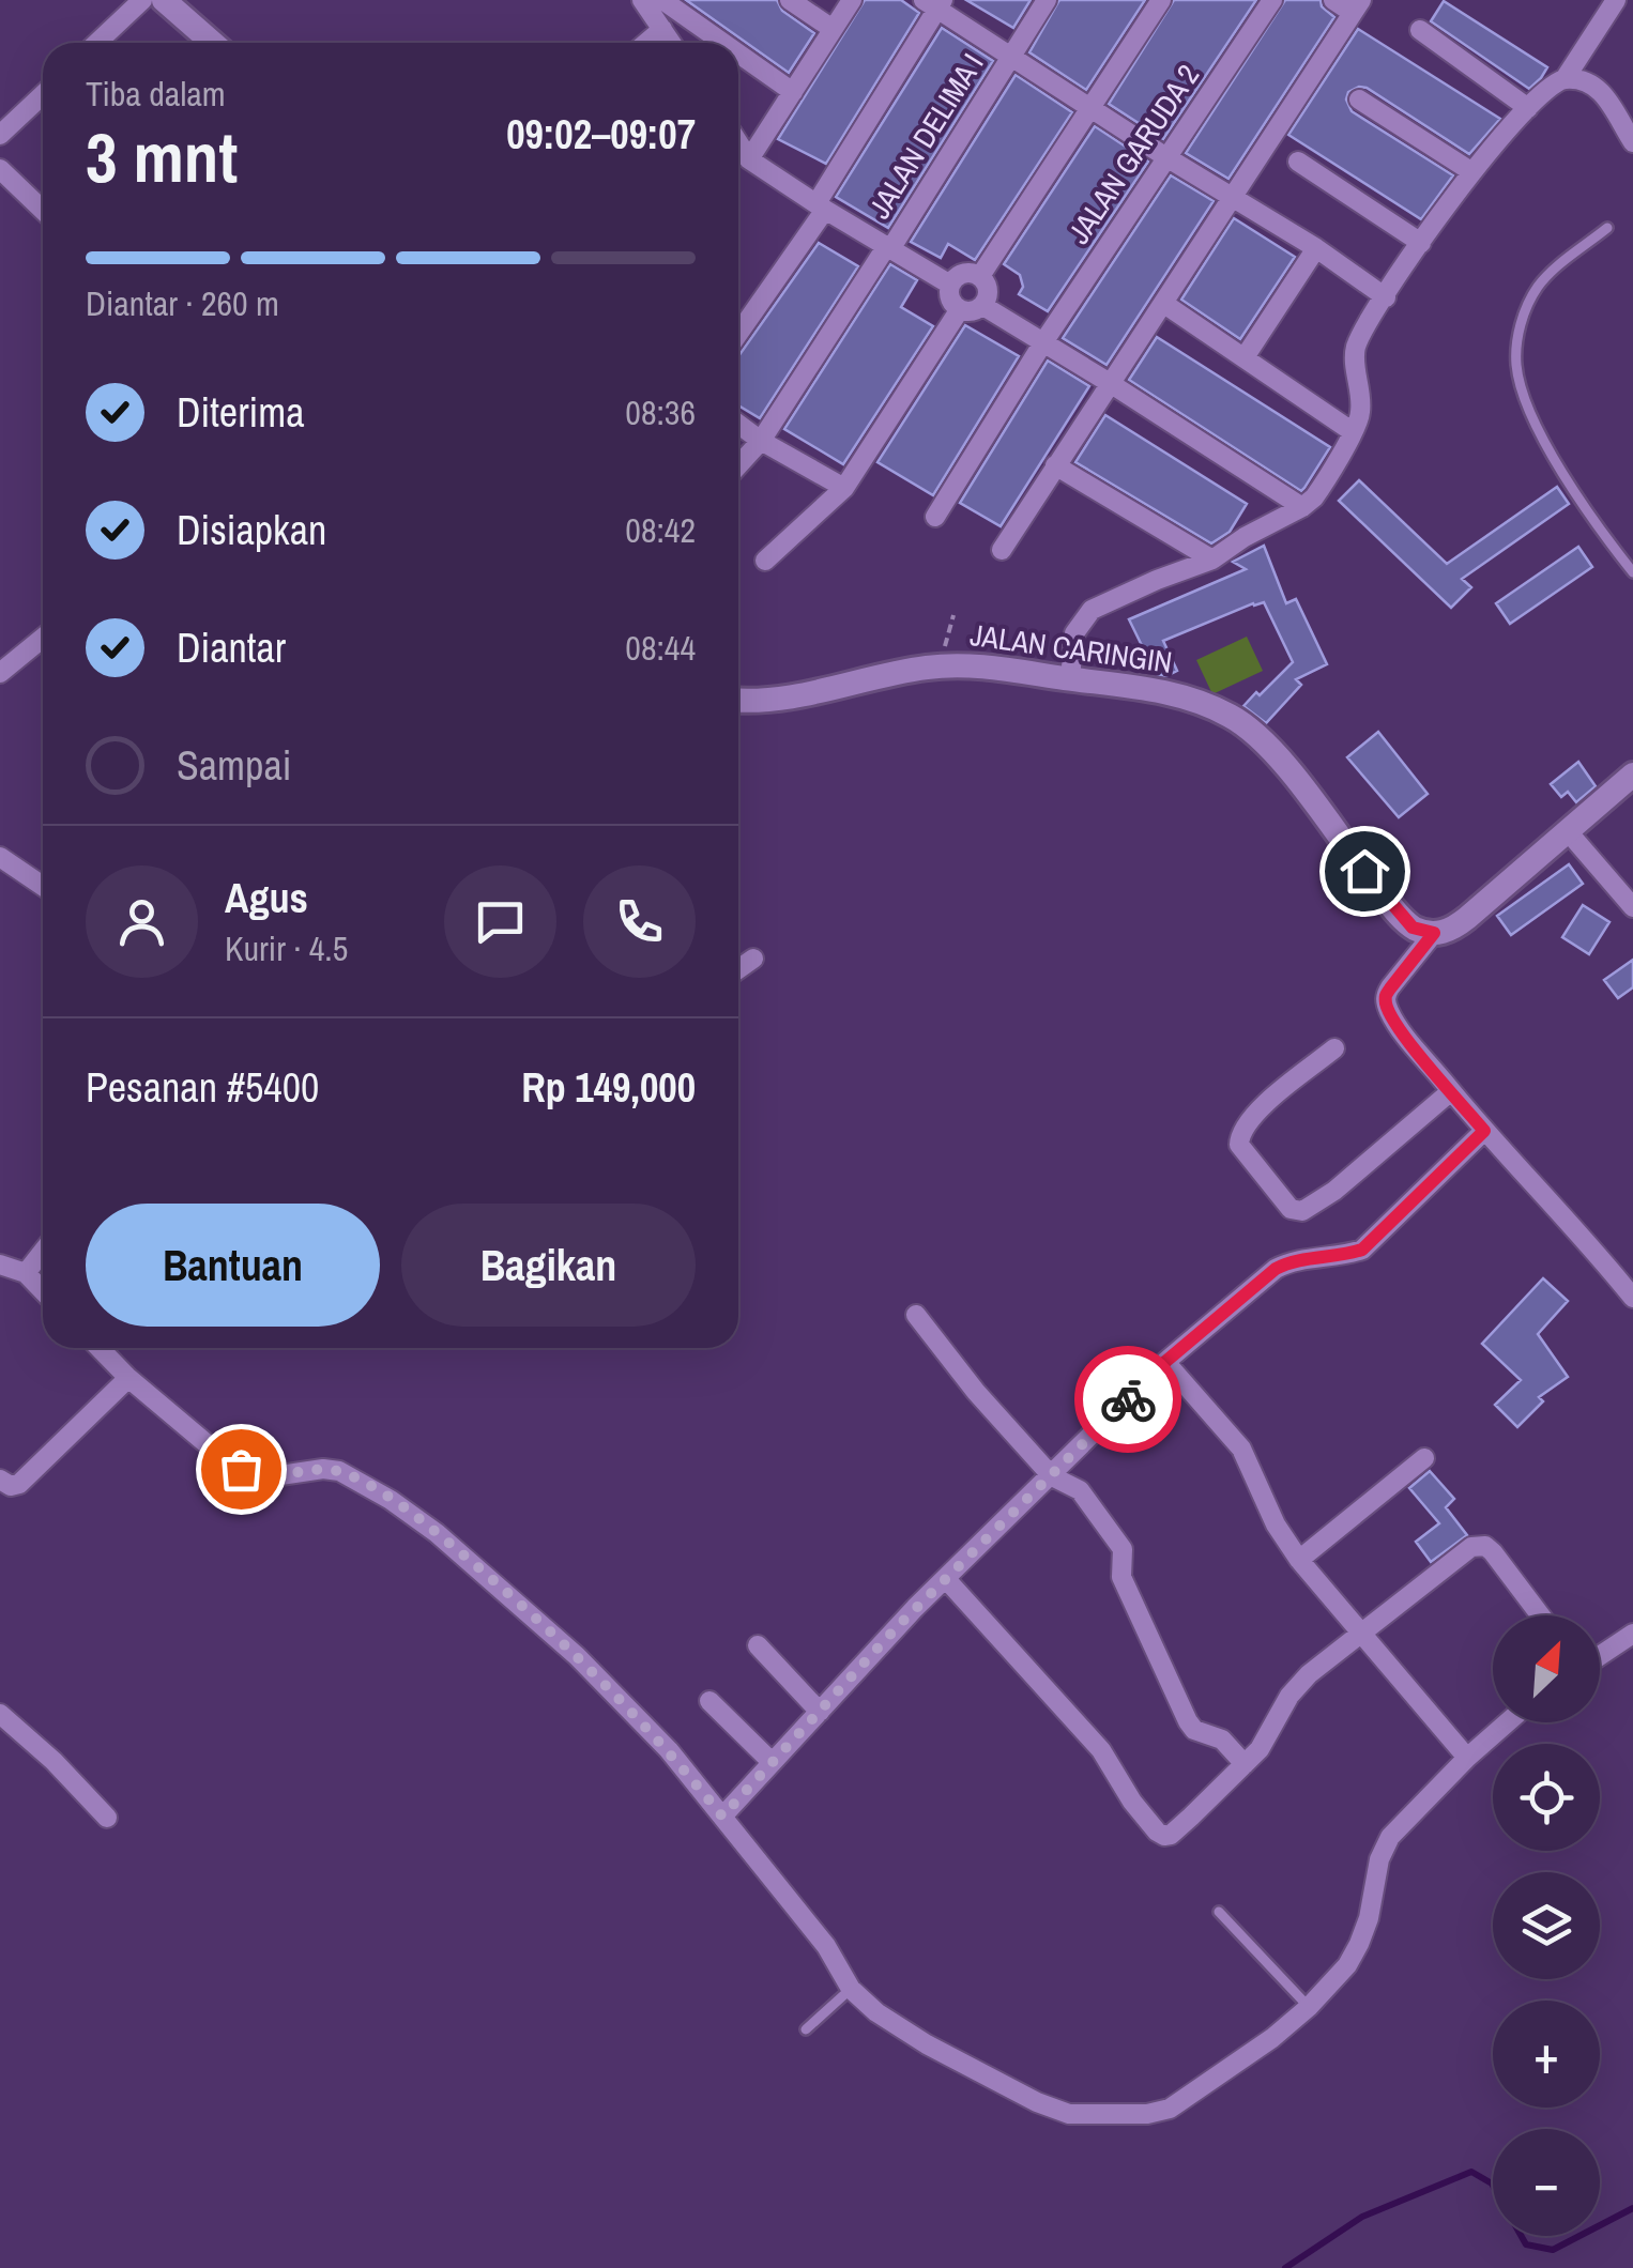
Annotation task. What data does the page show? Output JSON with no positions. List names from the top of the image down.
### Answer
{
  "streets": {
    "street": ["JALAN DELIMA I", "JALAN GARUDA 2", "JALAN CARINGIN"]
  },
  "north": "top right",
  "page": {
    "heading": ["3 mnt", "Tiba dalam", "09:02–09:07"],
    "panel": [
      "Agus",
      "Kurir · 4.5",
      "Pesanan #5400",
      "Rp 149,000"
    ],
    "bar": "Diantar · 260 m",
    "list": [
      ["Diterima", "08:36"],
      ["Disiapkan", "08:42"],
      ["Diantar", "08:44"],
      "Sampai"
    ],
    "buttons": ["Bantuan", "Bagikan"],
    "map_buttons": ["+", "−"]
  }
}
